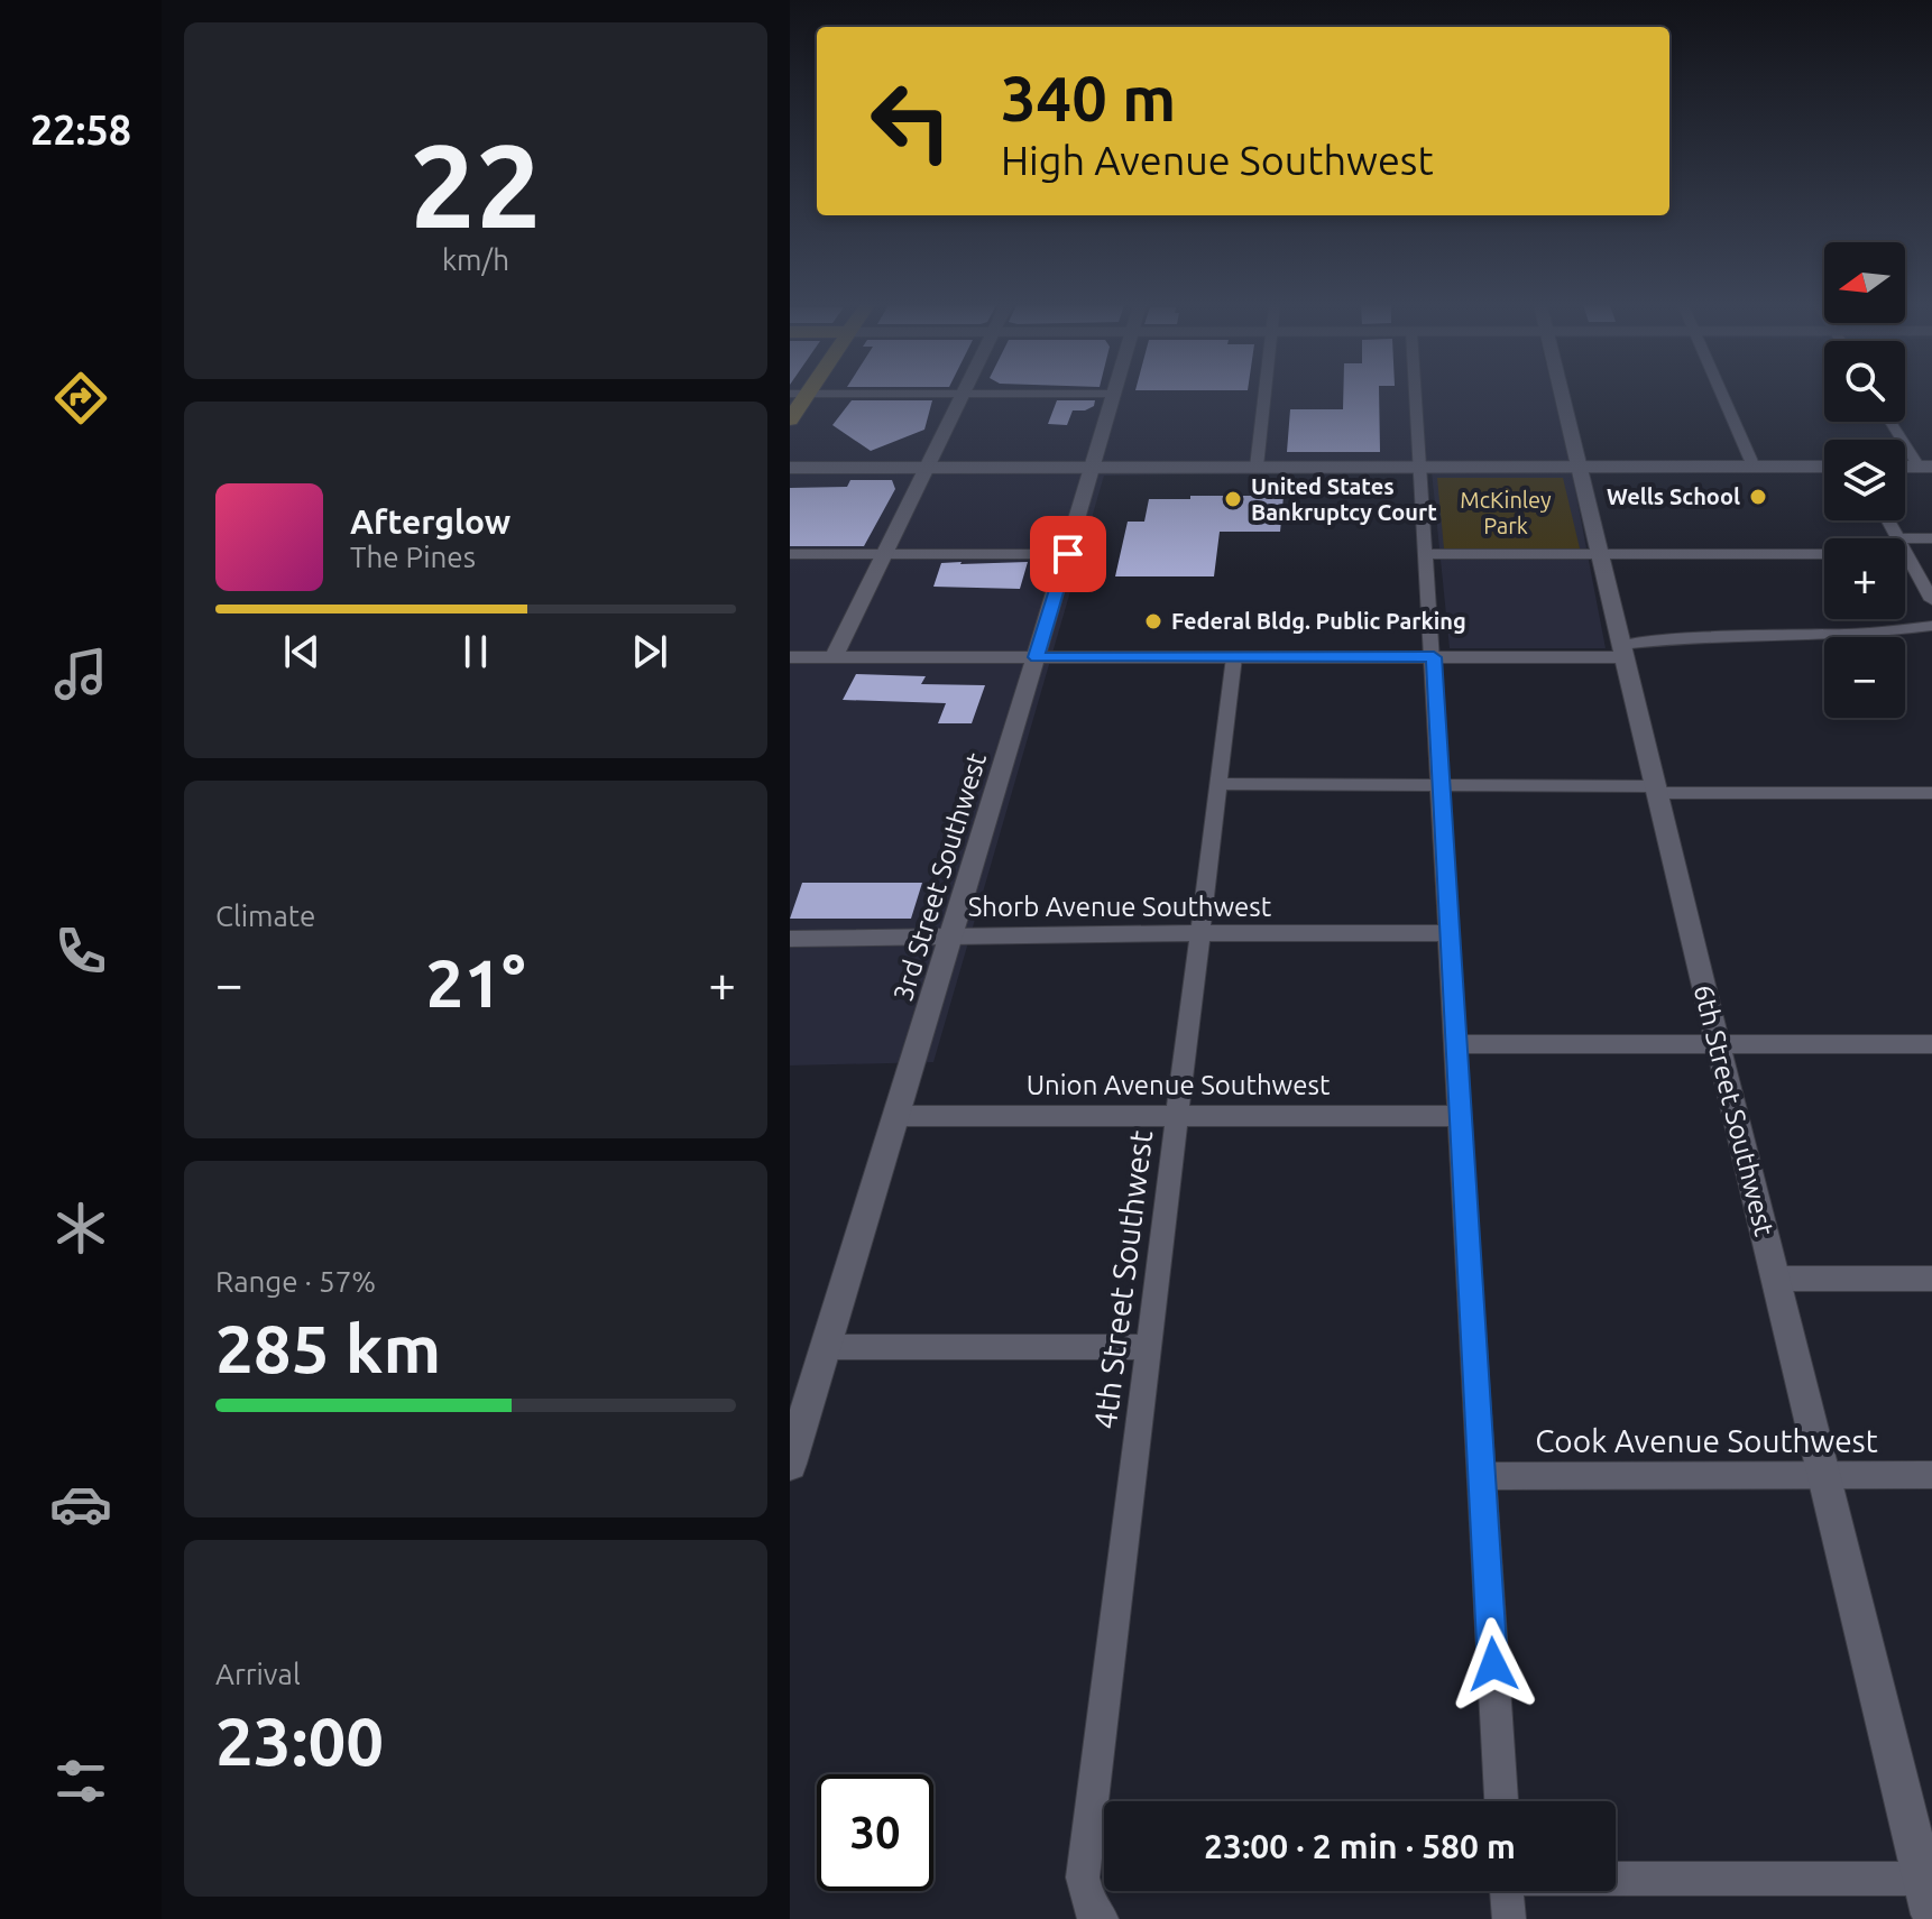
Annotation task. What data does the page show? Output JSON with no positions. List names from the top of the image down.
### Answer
{
  "streets": {
    "street": [
      "3rd Street Southwest",
      "Shorb Avenue Southwest",
      "Union Avenue Southwest",
      "6th Street Southwest",
      "4th Street Southwest",
      "Cook Avenue Southwest"
    ]
  },
  "crossings": [
    ["3rd Street Southwest", "Shorb Avenue Southwest"],
    ["3rd Street Southwest", "Union Avenue Southwest"],
    ["Shorb Avenue Southwest", "4th Street Southwest"],
    ["Union Avenue Southwest", "4th Street Southwest"],
    ["6th Street Southwest", "Cook Avenue Southwest"]
  ],
  "parks": ["McKinley Park"],
  "places": ["Wells School", "United States Bankruptcy Court", "Federal Bldg. Public Parking"],
  "north": "left",
  "page": {
    "tabs": "22:58",
    "tile": [
      ["22", "km/h"],
      "Climate",
      ["Range · 57%", "285 km"],
      ["Arrival", "23:00"]
    ],
    "turn": ["340 m", "High Avenue Southwest"],
    "map_buttons": ["+", "−"],
    "song": ["Afterglow", "The Pines"],
    "heat": ["−", "21°", "+"],
    "limit": "30",
    "trip": "23:00 · 2 min · 580 m"
  }
}
